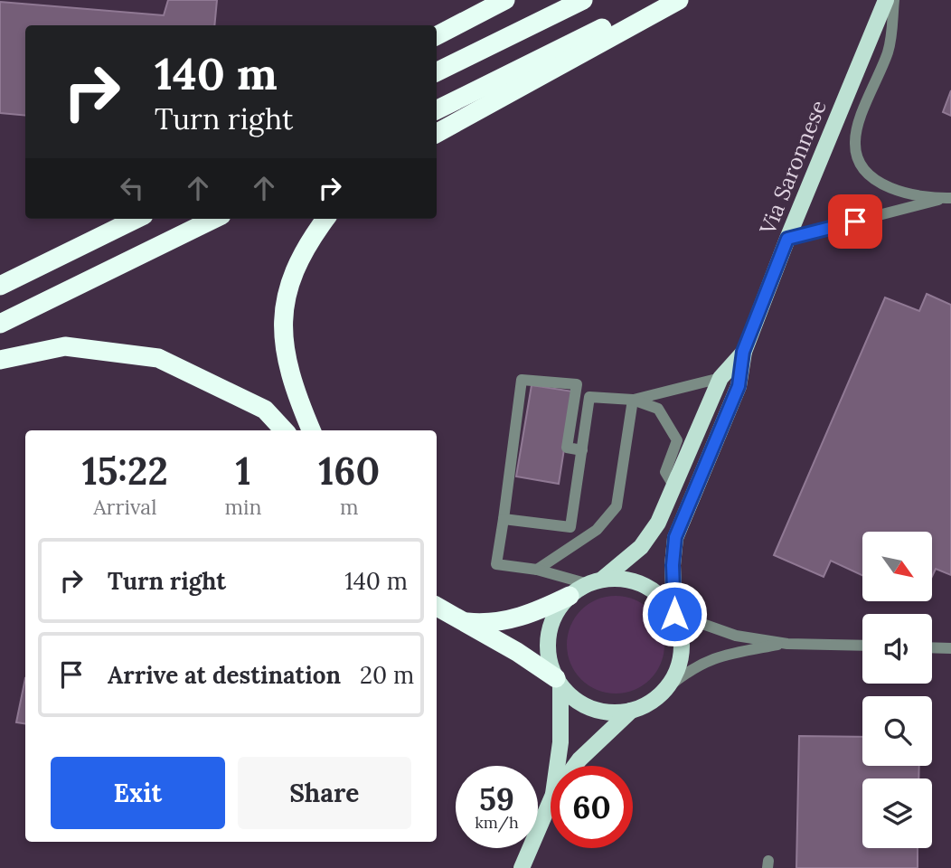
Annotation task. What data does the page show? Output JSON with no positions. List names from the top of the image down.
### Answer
{
  "streets": {
    "main road": ["Via Saronnese"]
  },
  "north": "bottom right",
  "page": {
    "turn": ["140 m", "Turn right"],
    "eta": [
      "15:22",
      "Arrival",
      "1",
      "min",
      "160",
      "m"
    ],
    "list": [
      {
        "name": "Turn right",
        "value": "140 m"
      },
      {
        "name": "Arrive at destination",
        "value": "20 m"
      }
    ],
    "buttons": ["Exit", "Share"],
    "speed": "59 km/h",
    "limit": "60"
  }
}
